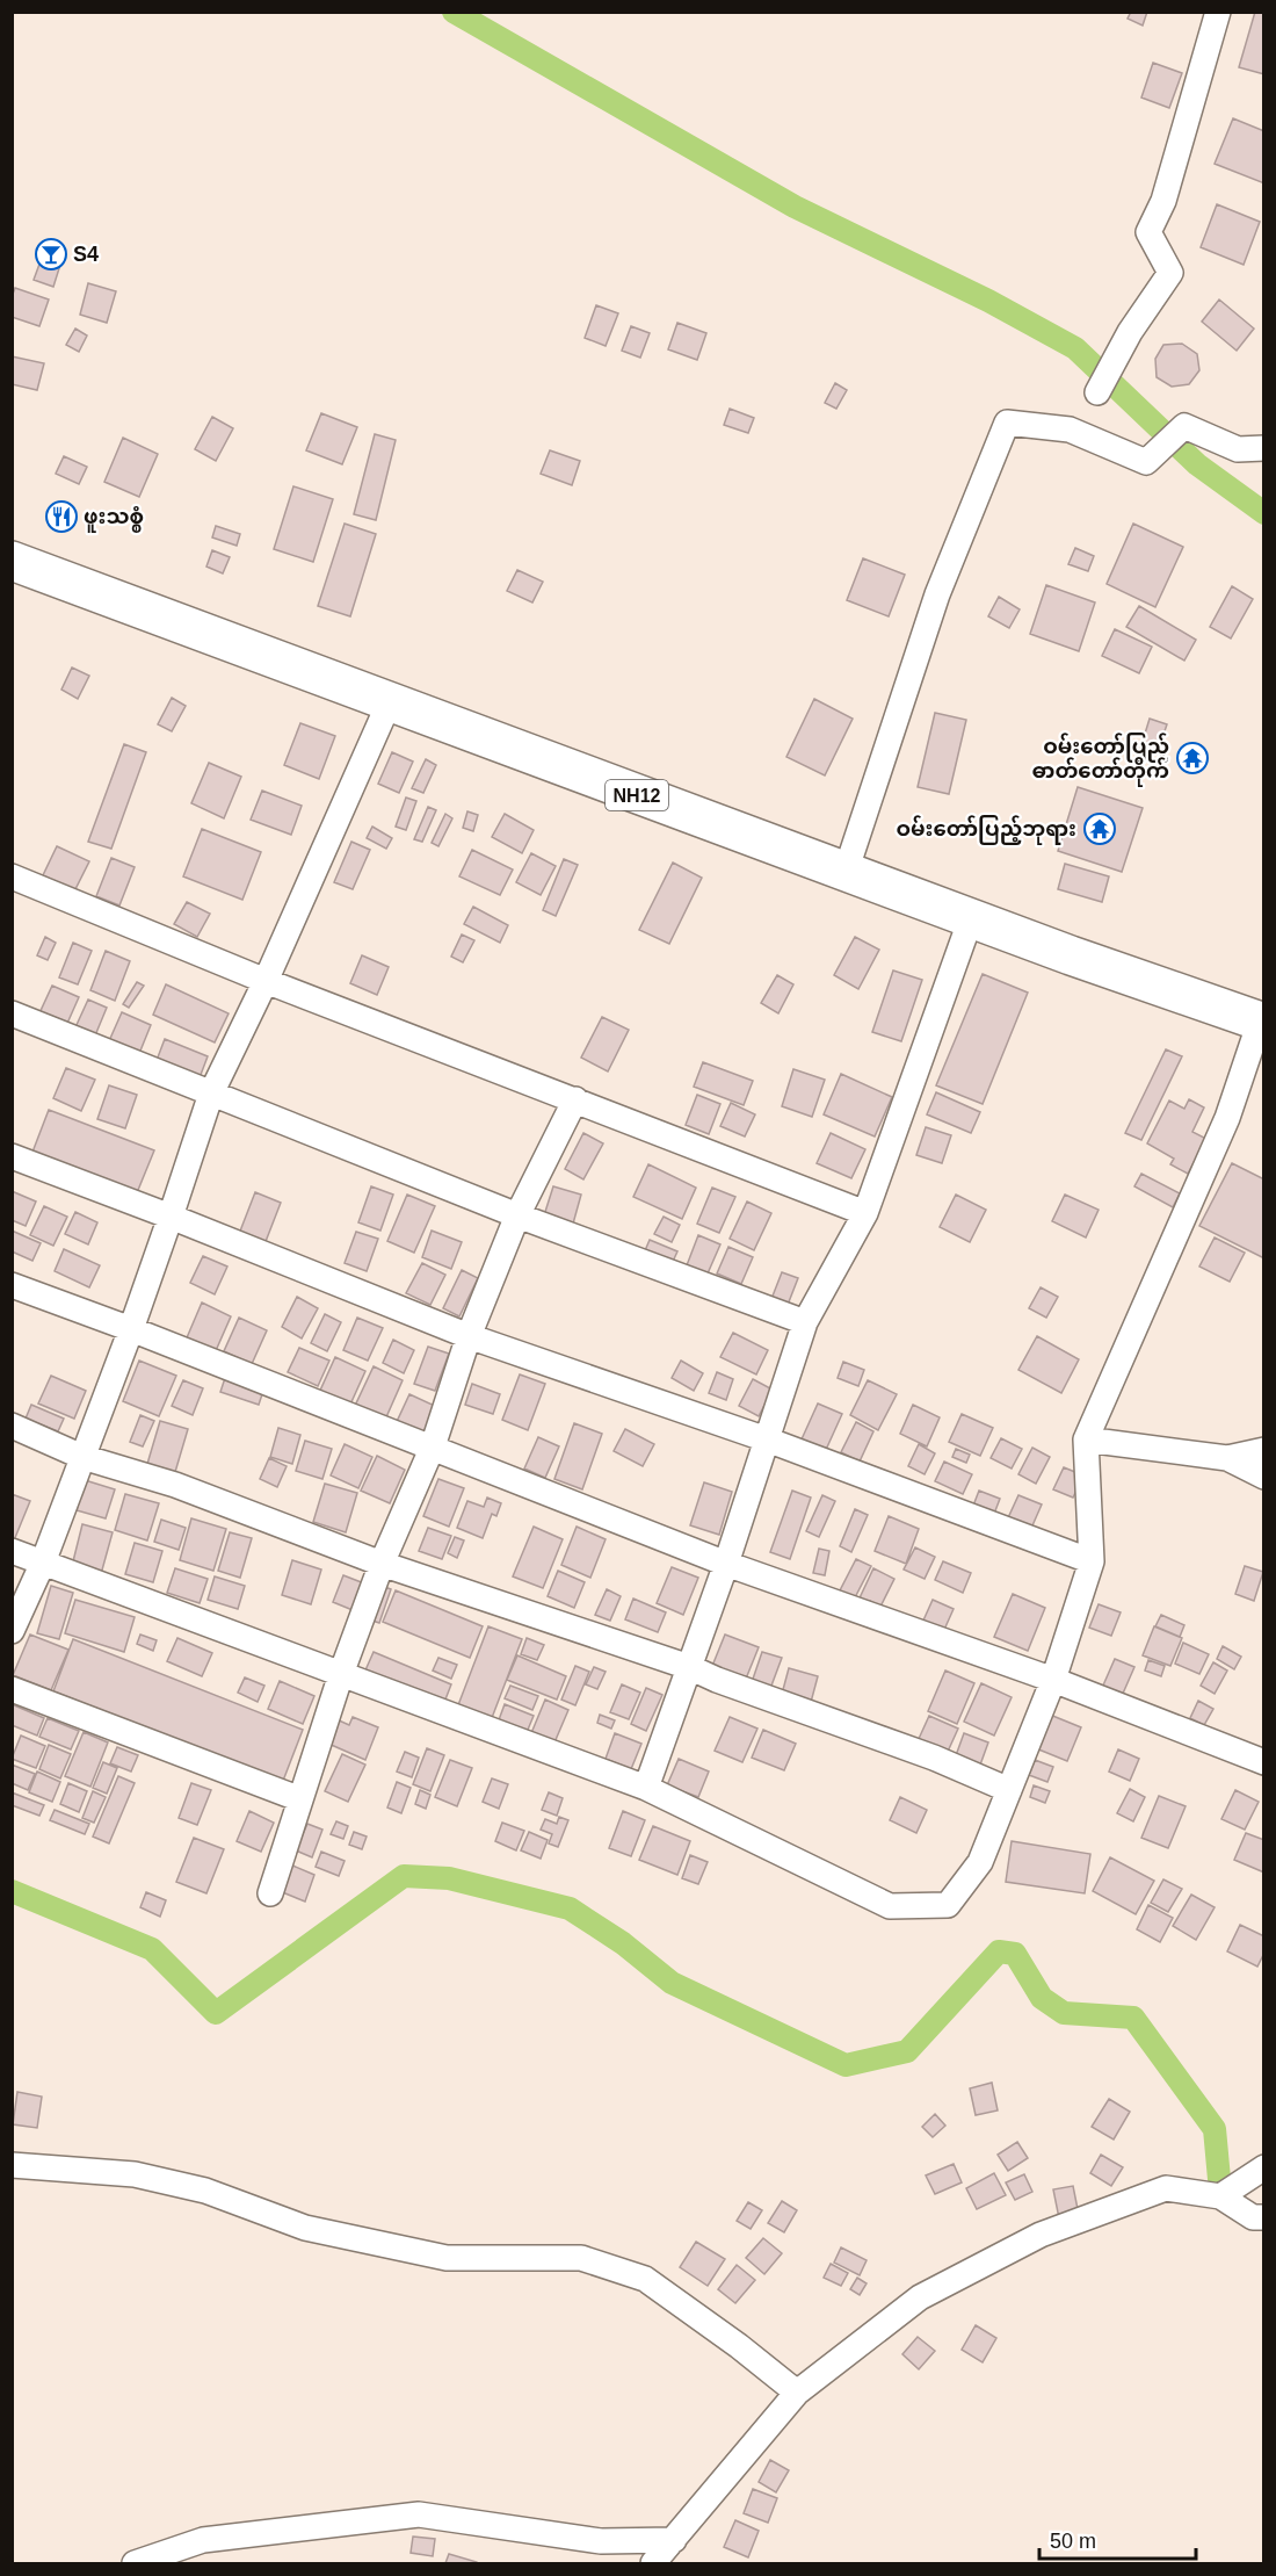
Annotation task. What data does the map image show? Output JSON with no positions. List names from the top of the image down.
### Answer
{
  "streets": {
    "highway": ["NH12"]
  },
  "places": {
    "bar": ["S4"],
    "restaurant": ["ဖူးသစ္စံ"],
    "temple": ["ဝမ်းတော်ပြည့် ဓာတ်တော်တိုက်", "ဝမ်းတော်ပြည့်ဘုရား"]
  },
  "scale_bar": "50 m"
}
